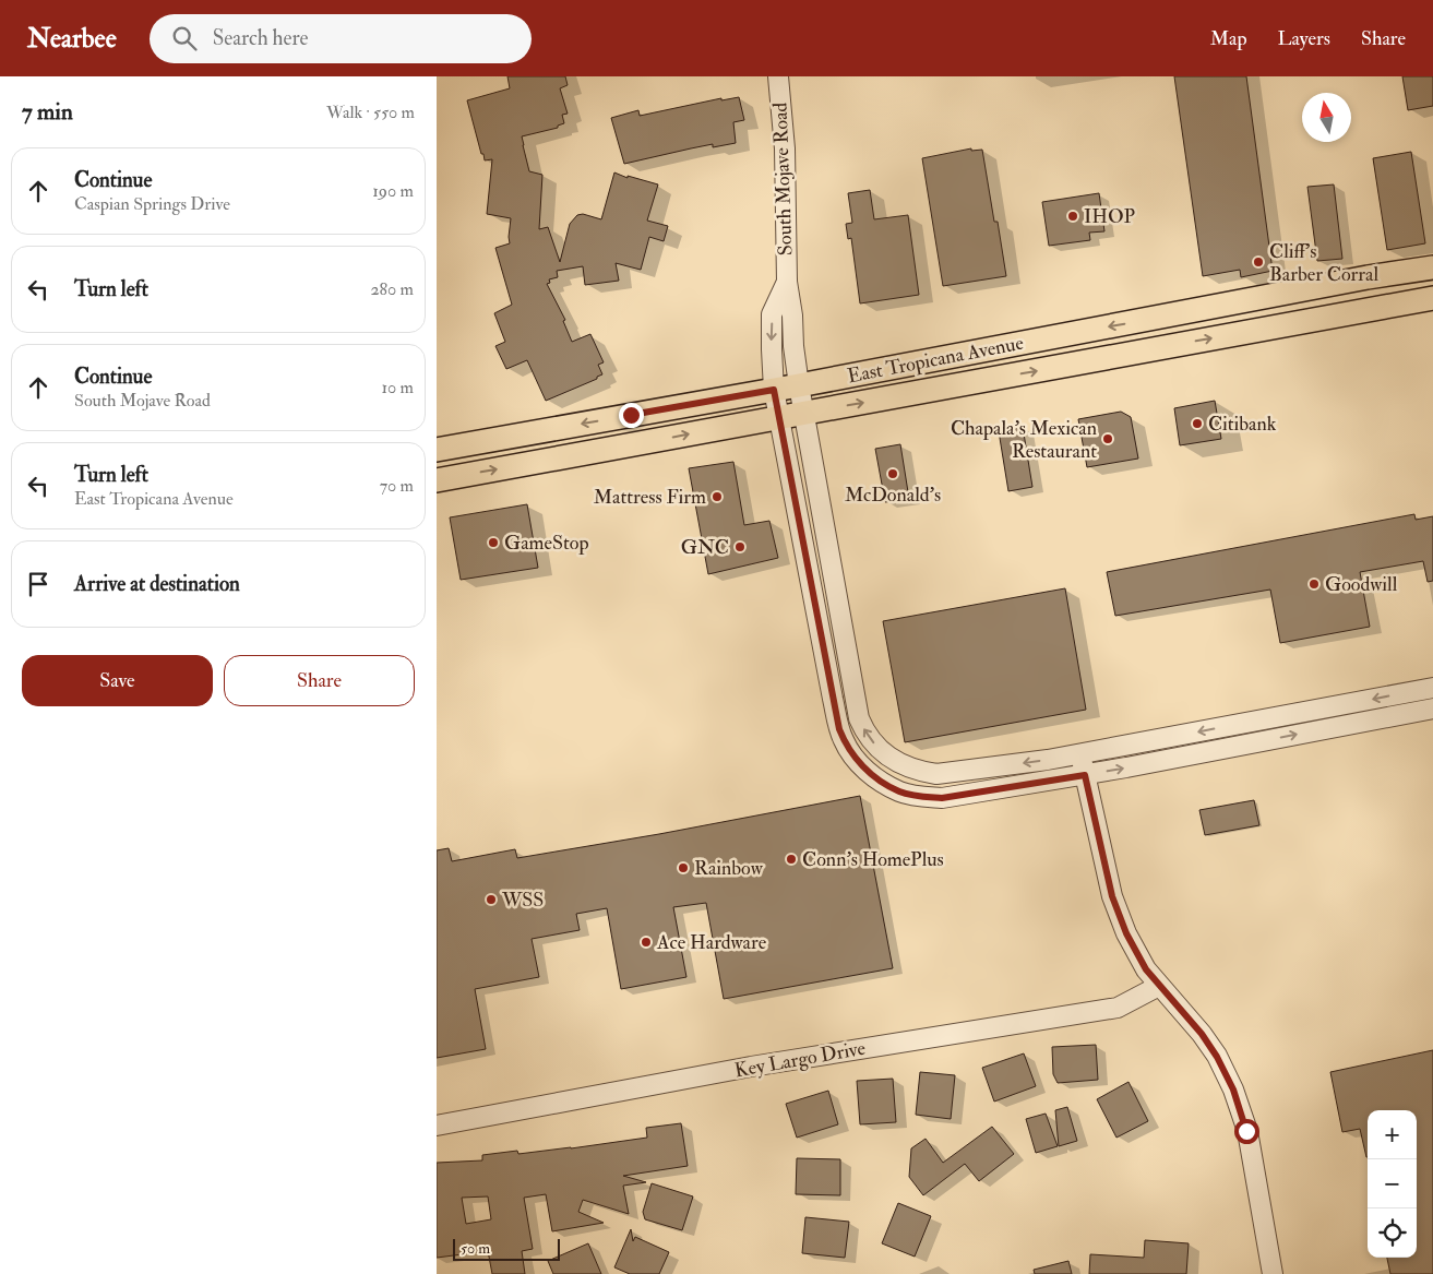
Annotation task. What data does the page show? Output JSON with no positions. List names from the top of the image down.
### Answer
{
  "streets": {
    "main road": ["East Tropicana Avenue"],
    "street": ["South Mojave Road", "Key Largo Drive"]
  },
  "crossings": [
    ["South Mojave Road", "East Tropicana Avenue"]
  ],
  "places": [
    "IHOP",
    "Cliff's Barber Corral",
    "Citibank",
    "Chapala's Mexican Restaurant",
    "McDonald's",
    "Mattress Firm",
    "GameStop",
    "GNC",
    "Goodwill",
    "Conn's HomePlus",
    "Rainbow",
    "WSS",
    "Ace Hardware"
  ],
  "scale_bar": "50 m",
  "north": "top",
  "page": {
    "header": "Nearbee",
    "search": "Search here",
    "nav": ["Map", "Layers", "Share"],
    "heading": ["7 min", "Walk · 550 m"],
    "list": [
      ["Continue", "Caspian Springs Drive", "190 m"],
      ["Turn left", "280 m"],
      ["Continue", "South Mojave Road", "10 m"],
      ["Turn left", "East Tropicana Avenue", "70 m"],
      "Arrive at destination"
    ],
    "buttons": ["Save", "Share"],
    "map_buttons": ["+", "−"],
    "scale": "50 m"
  }
}
